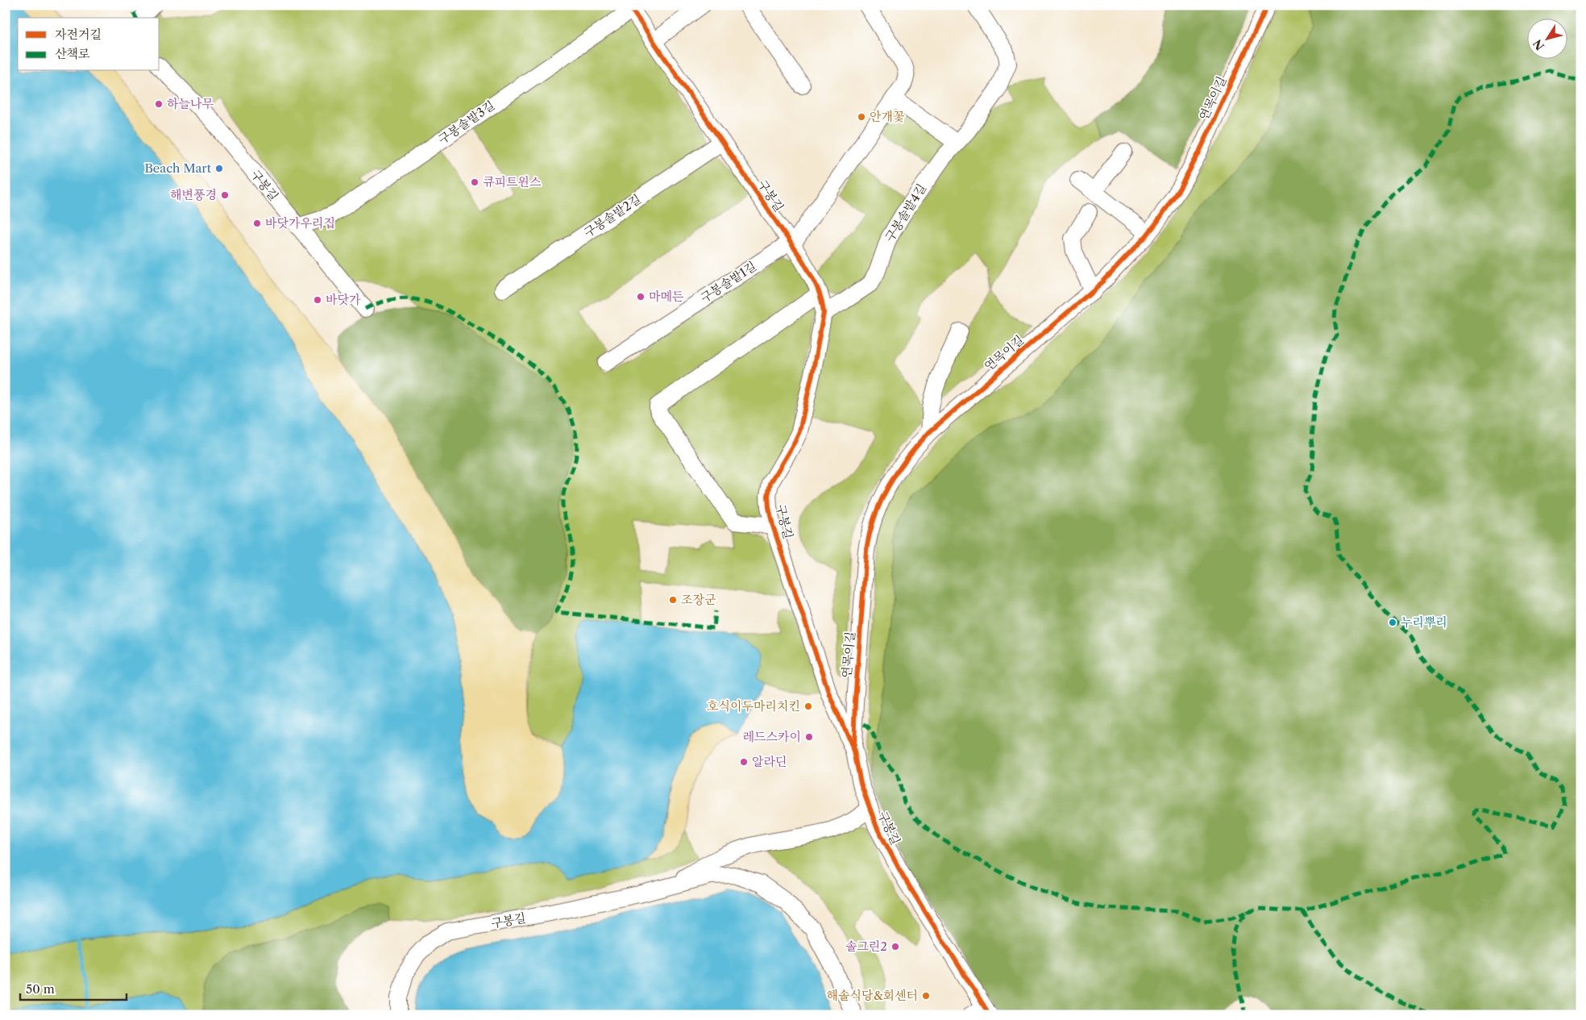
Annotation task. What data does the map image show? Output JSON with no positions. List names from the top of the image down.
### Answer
{
  "streets": {
    "street": [
      "연목이길",
      "구봉솔밭3길",
      "구봉길",
      "구봉솔밭4길",
      "구봉솔밭2길",
      "구봉솔밭1길"
    ]
  },
  "crossings": [
    ["연목이길", "구봉길"],
    ["구봉솔밭3길", "구봉길"],
    ["구봉길", "구봉솔밭4길"],
    ["구봉길", "구봉솔밭2길"],
    ["구봉길", "구봉솔밭1길"]
  ],
  "places": [
    "하늘나무",
    "안개꽃",
    "Beach Mart",
    "큐피트윈스",
    "해변풍경",
    "바닷가우리집",
    "마메든",
    "바닷가",
    "조장군",
    "누리뿌리",
    "호식이두마리치킨",
    "레드스카이",
    "알라딘",
    "솔그린2",
    "해솔식당&회센터"
  ],
  "legend": ["자전거길", "산책로"],
  "scale_bar": "50 m",
  "north": "bottom left"
}
